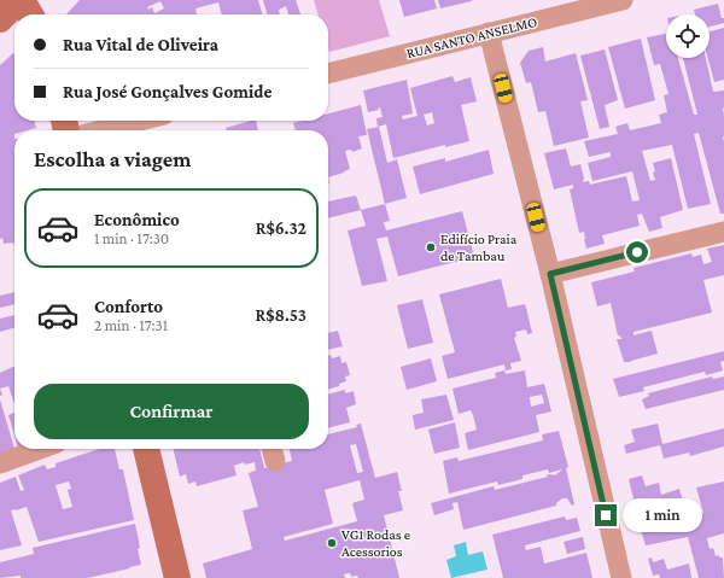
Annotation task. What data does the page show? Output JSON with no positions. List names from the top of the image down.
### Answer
{
  "streets": {
    "street": ["RUA SANTO ANSELMO"]
  },
  "places": ["Edifício Praia de Tambau", "VG1 Rodas e Acessorios"],
  "page": {
    "banner": ["Rua Vital de Oliveira", "Rua José Gonçalves Gomide"],
    "heading": "Escolha a viagem",
    "list": [
      {
        "name": "Econômico",
        "note": "1 min · 17:30",
        "value": "R$6.32"
      },
      {
        "name": "Conforto",
        "note": "2 min · 17:31",
        "value": "R$8.53"
      }
    ],
    "buttons": "Confirmar",
    "bubble": "1 min"
  }
}
